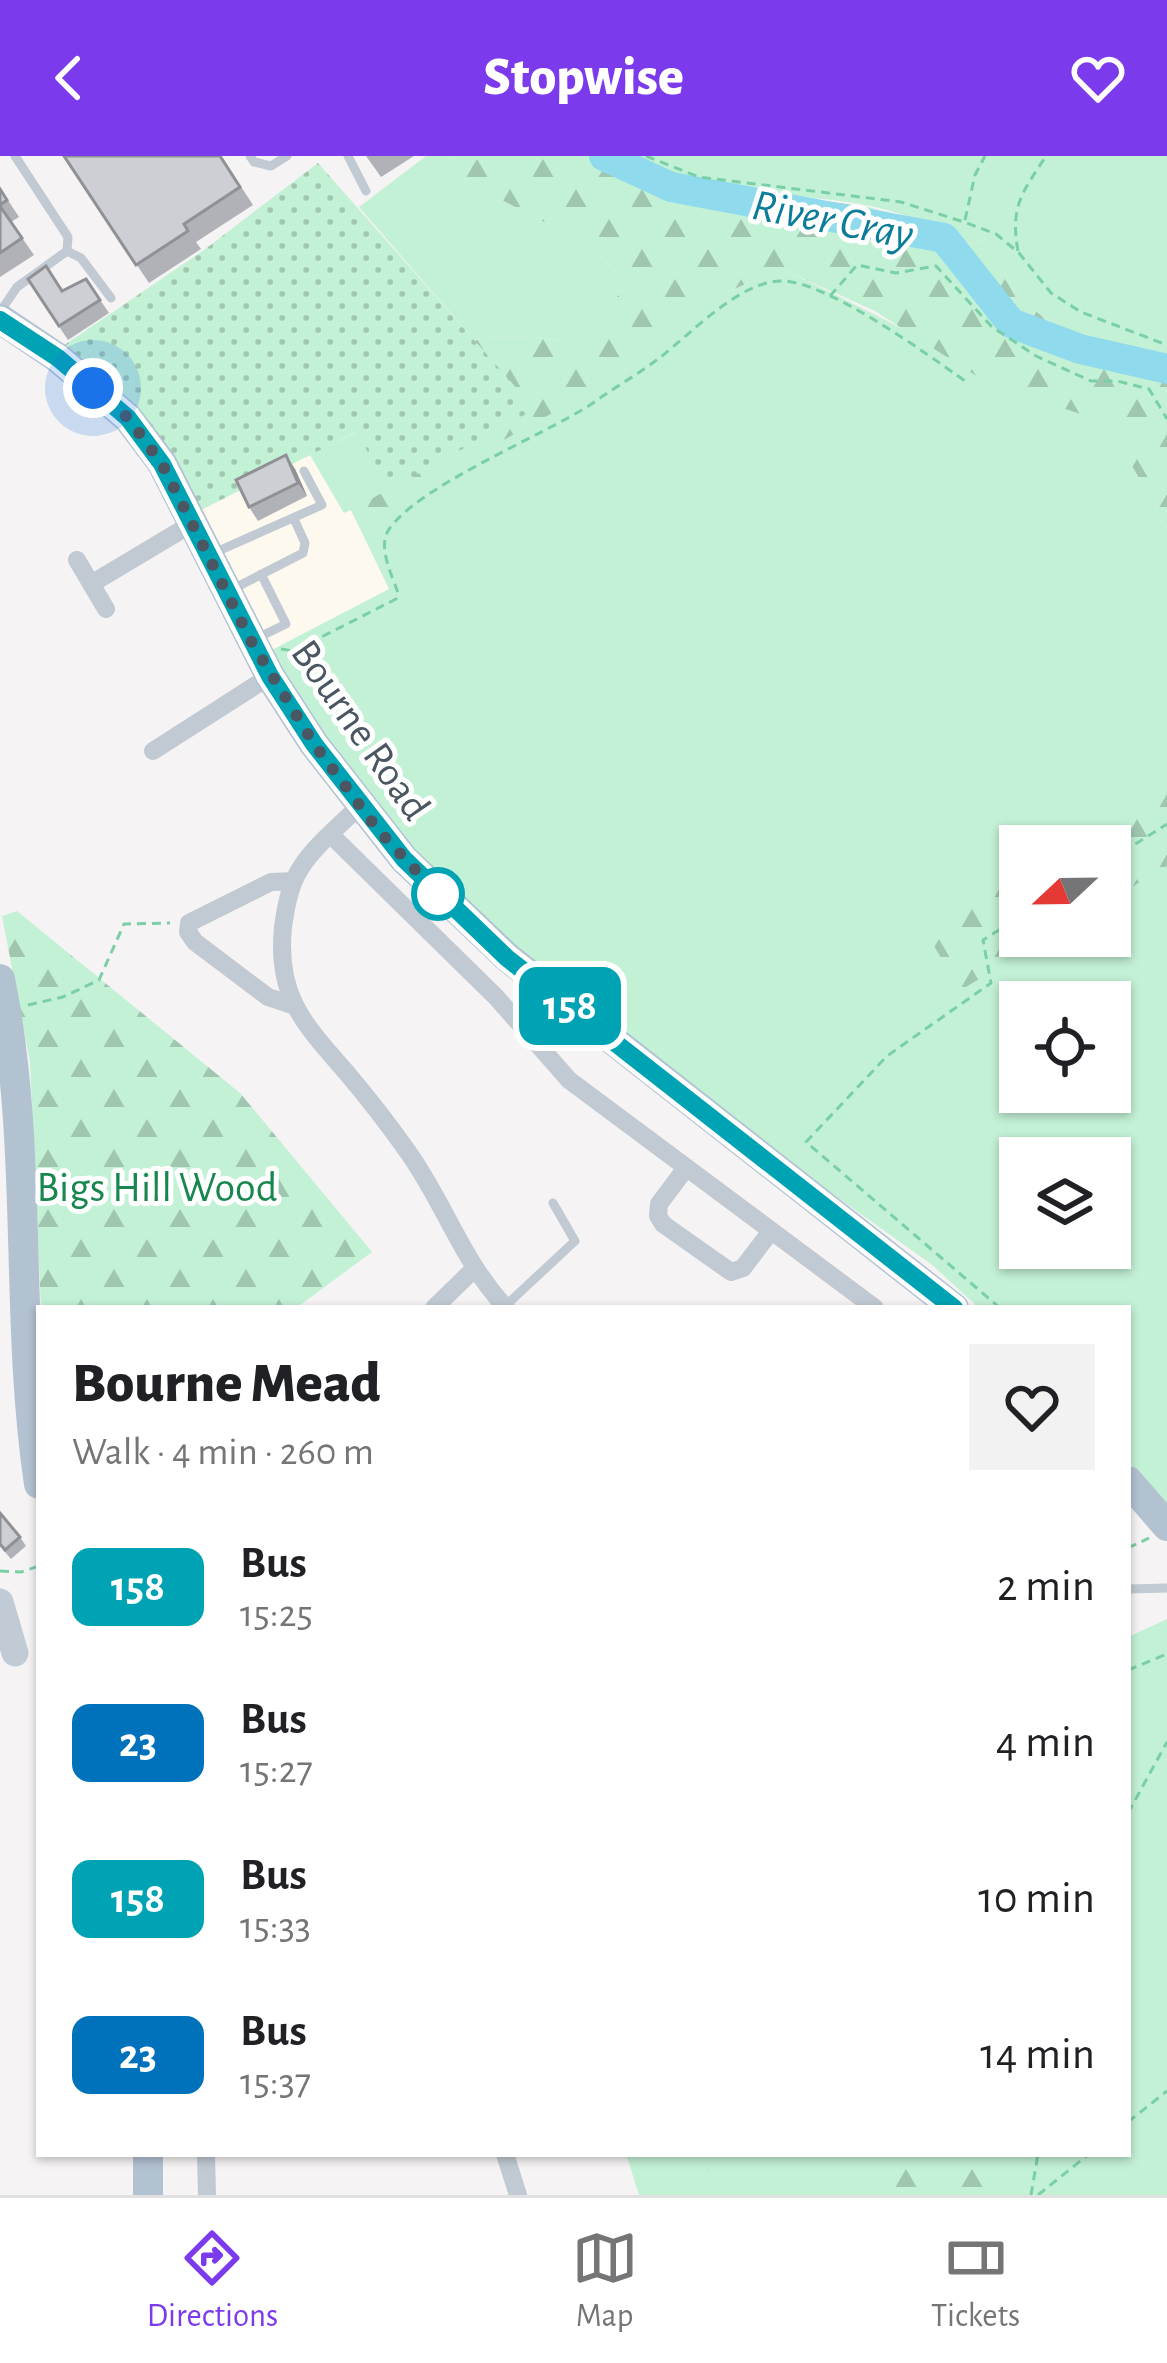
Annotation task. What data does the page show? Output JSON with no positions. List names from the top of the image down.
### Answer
{
  "streets": {
    "main road": ["Bourne Road"]
  },
  "water": ["River Cray"],
  "parks": ["Bigs Hill Wood"],
  "lines": ["bus line 158"],
  "north": "left",
  "page": {
    "header": "Stopwise",
    "on_map": "158",
    "heading": ["Bourne Mead", "Walk · 4 min · 260 m"],
    "list": [
      {
        "mark": "158",
        "name": "Bus",
        "note": "15:25",
        "value": "2 min"
      },
      {
        "mark": "23",
        "name": "Bus",
        "note": "15:27",
        "value": "4 min"
      },
      {
        "mark": "158",
        "name": "Bus",
        "note": "15:33",
        "value": "10 min"
      },
      {
        "mark": "23",
        "name": "Bus",
        "note": "15:37",
        "value": "14 min"
      }
    ],
    "tabs": ["Directions", "Map", "Tickets"]
  }
}
